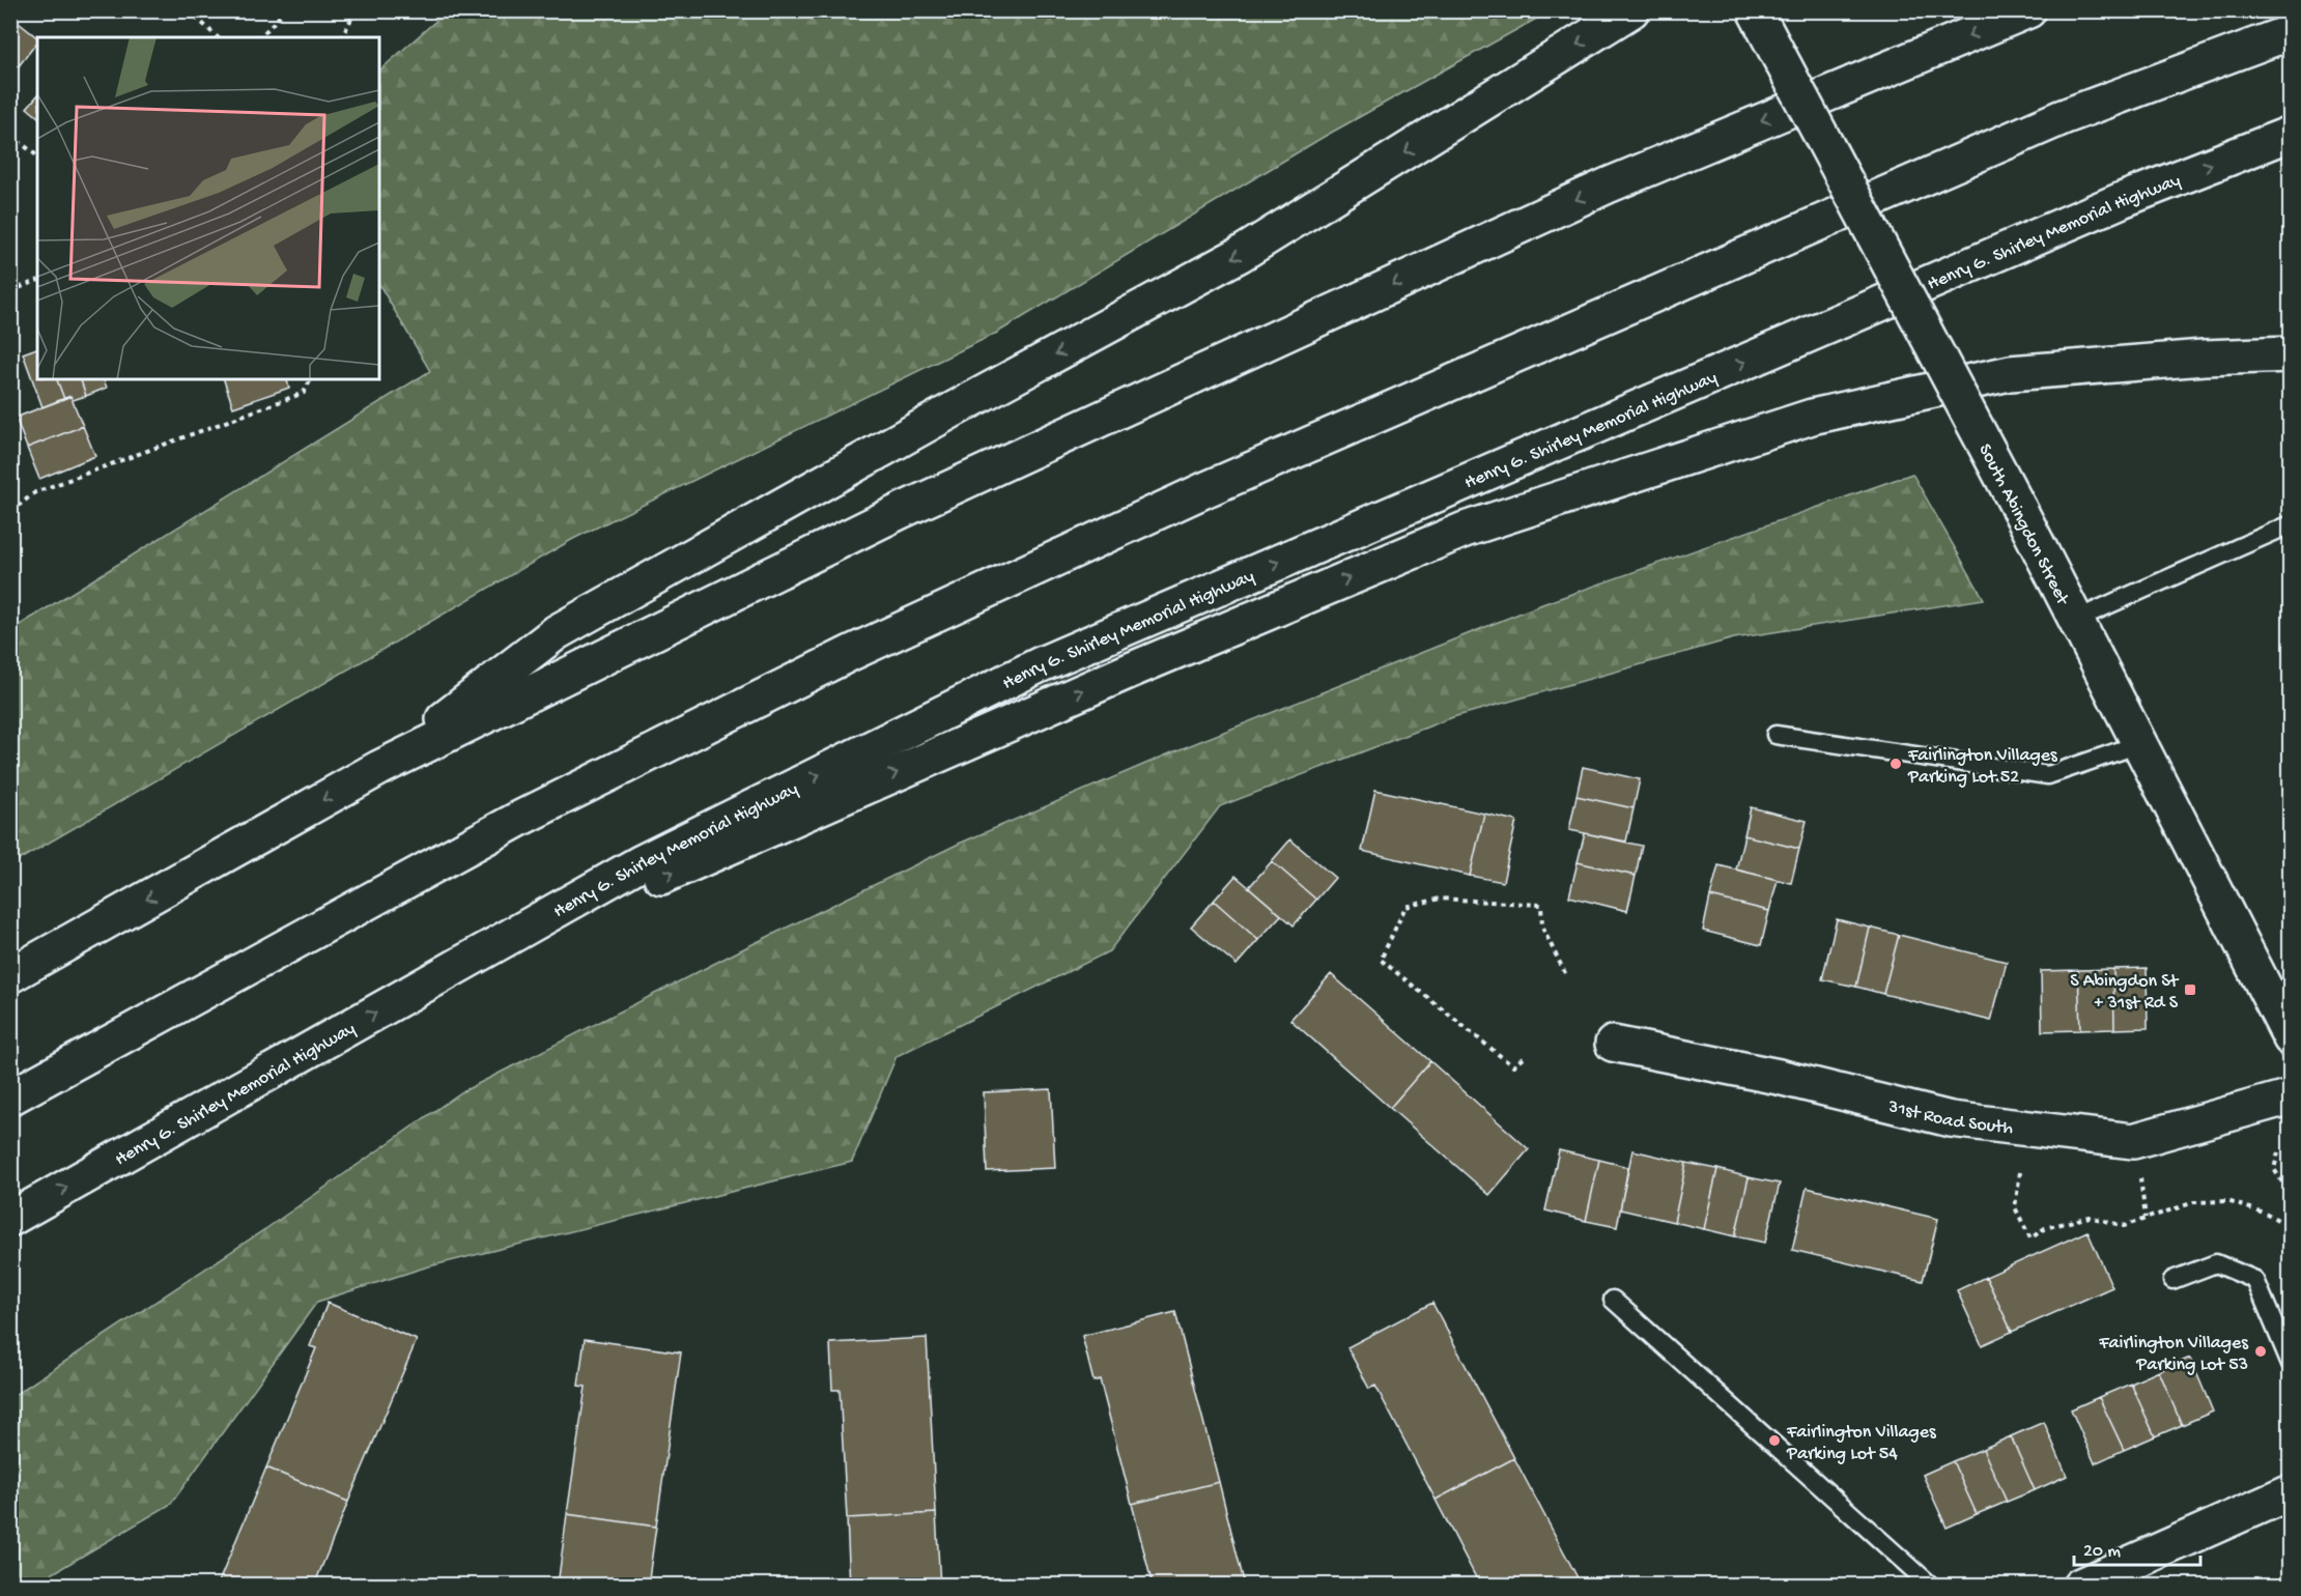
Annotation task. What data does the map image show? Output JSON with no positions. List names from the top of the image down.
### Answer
{
  "streets": {
    "main road": ["Henry G. Shirley Memorial Highway", "South Abingdon Street", "31st Road South"]
  },
  "places": {
    "other": ["Fairlington Villages Parking Lot 52", "Fairlington Villages Parking Lot 53", "Fairlington Villages Parking Lot 54"],
    "transit": ["S Abingdon St + 31st Rd S"]
  },
  "scale_bar": "20 m"
}
